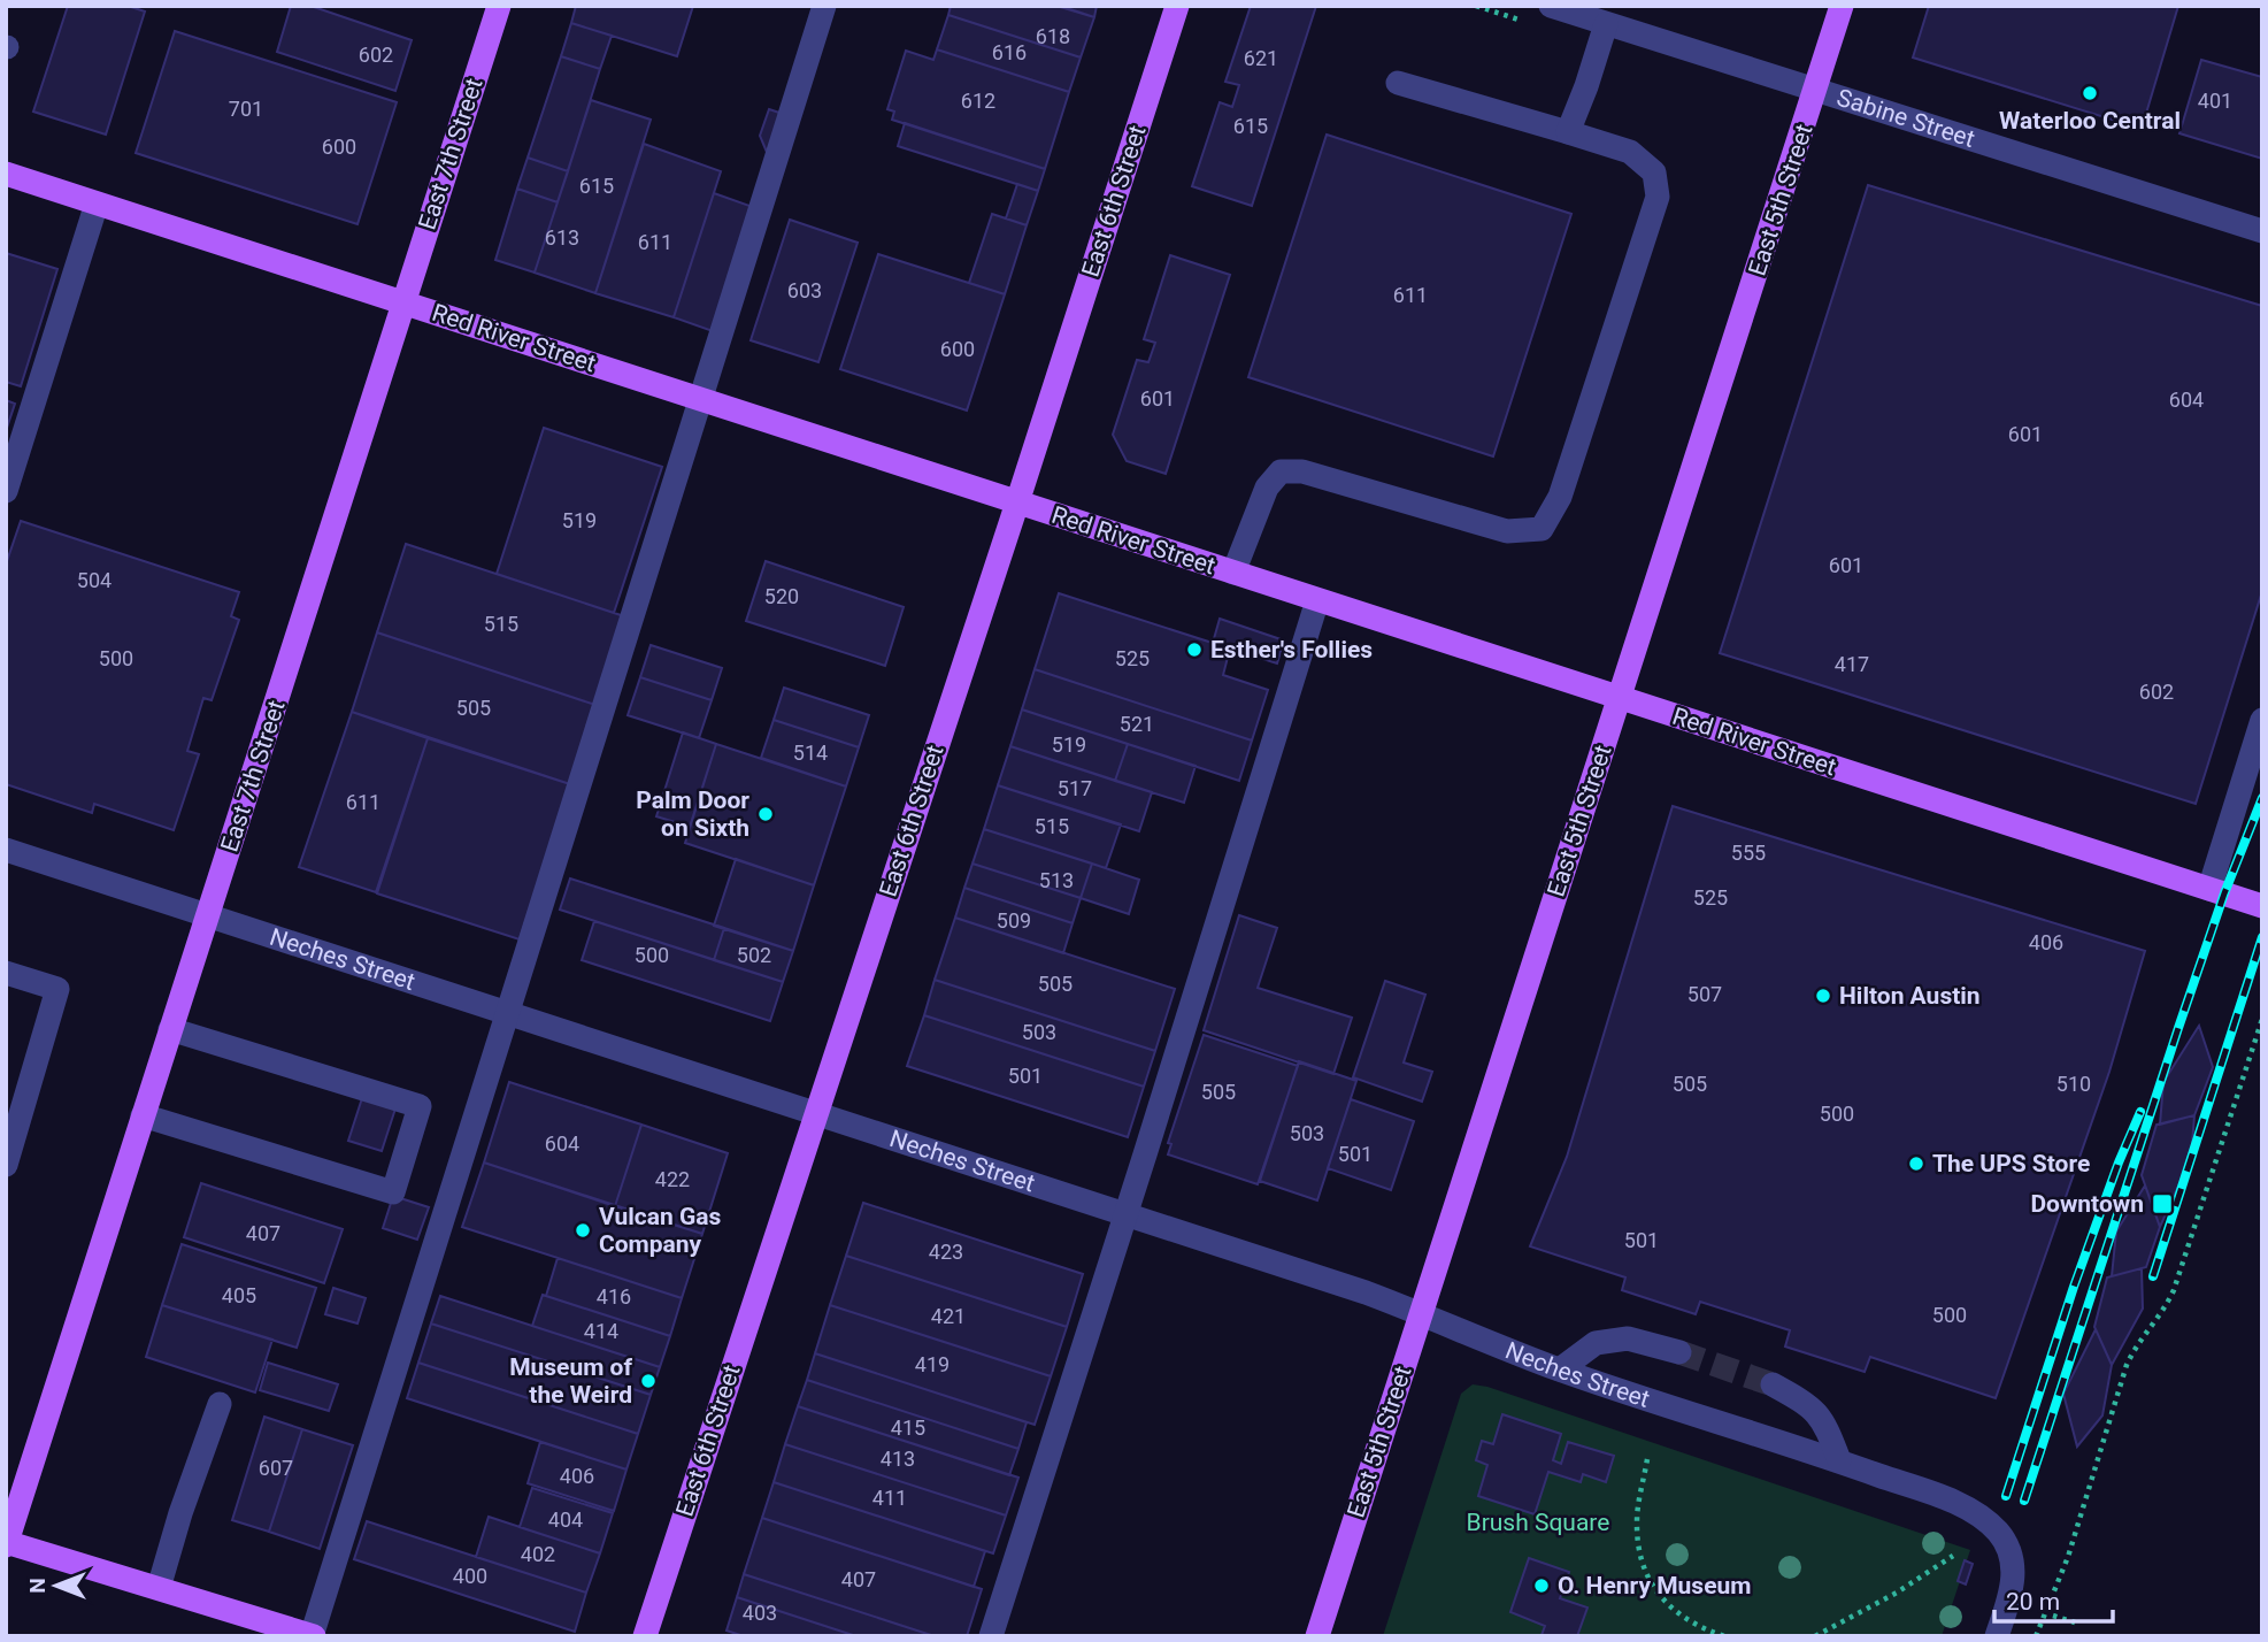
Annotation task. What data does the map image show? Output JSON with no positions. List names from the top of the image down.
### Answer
{
  "streets": {
    "main road": [
      "East 7th Street",
      "East 5th Street",
      "East 6th Street",
      "Red River Street"
    ],
    "street": ["Sabine Street", "Neches Street"]
  },
  "crossings": [
    ["Sabine Street", "East 5th Street"],
    ["East 7th Street", "Red River Street"],
    ["East 7th Street", "Neches Street"],
    ["East 5th Street", "Red River Street"],
    ["East 5th Street", "Neches Street"],
    ["East 6th Street", "Red River Street"],
    ["East 6th Street", "Neches Street"]
  ],
  "parks": ["Brush Square"],
  "places": {
    "other": [
      "Waterloo Central",
      "Esther's Follies",
      "Palm Door on Sixth",
      "Hilton Austin",
      "The UPS Store",
      "Vulcan Gas Company",
      "Museum of the Weird",
      "O. Henry Museum"
    ],
    "transit": ["Downtown"]
  },
  "house_numbers": [
    "618",
    "616",
    "602",
    "621",
    "612",
    "401",
    "701",
    "615",
    "600",
    "615",
    "613",
    "611",
    "603",
    "611",
    "600",
    "601",
    "604",
    "601",
    "519",
    "601",
    "504",
    "520",
    "515",
    "500",
    "525",
    "417",
    "602",
    "505",
    "521",
    "519",
    "514",
    "517",
    "611",
    "515",
    "555",
    "513",
    "525",
    "509",
    "406",
    "500",
    "502",
    "505",
    "507",
    "503",
    "501",
    "505",
    "510",
    "505",
    "500",
    "503",
    "604",
    "501",
    "422",
    "407",
    "501",
    "423",
    "405",
    "416",
    "500",
    "421",
    "414",
    "419",
    "415",
    "413",
    "607",
    "406",
    "411",
    "404",
    "402",
    "400",
    "407",
    "403"
  ],
  "scale_bar": "20 m",
  "north": "left"
}
